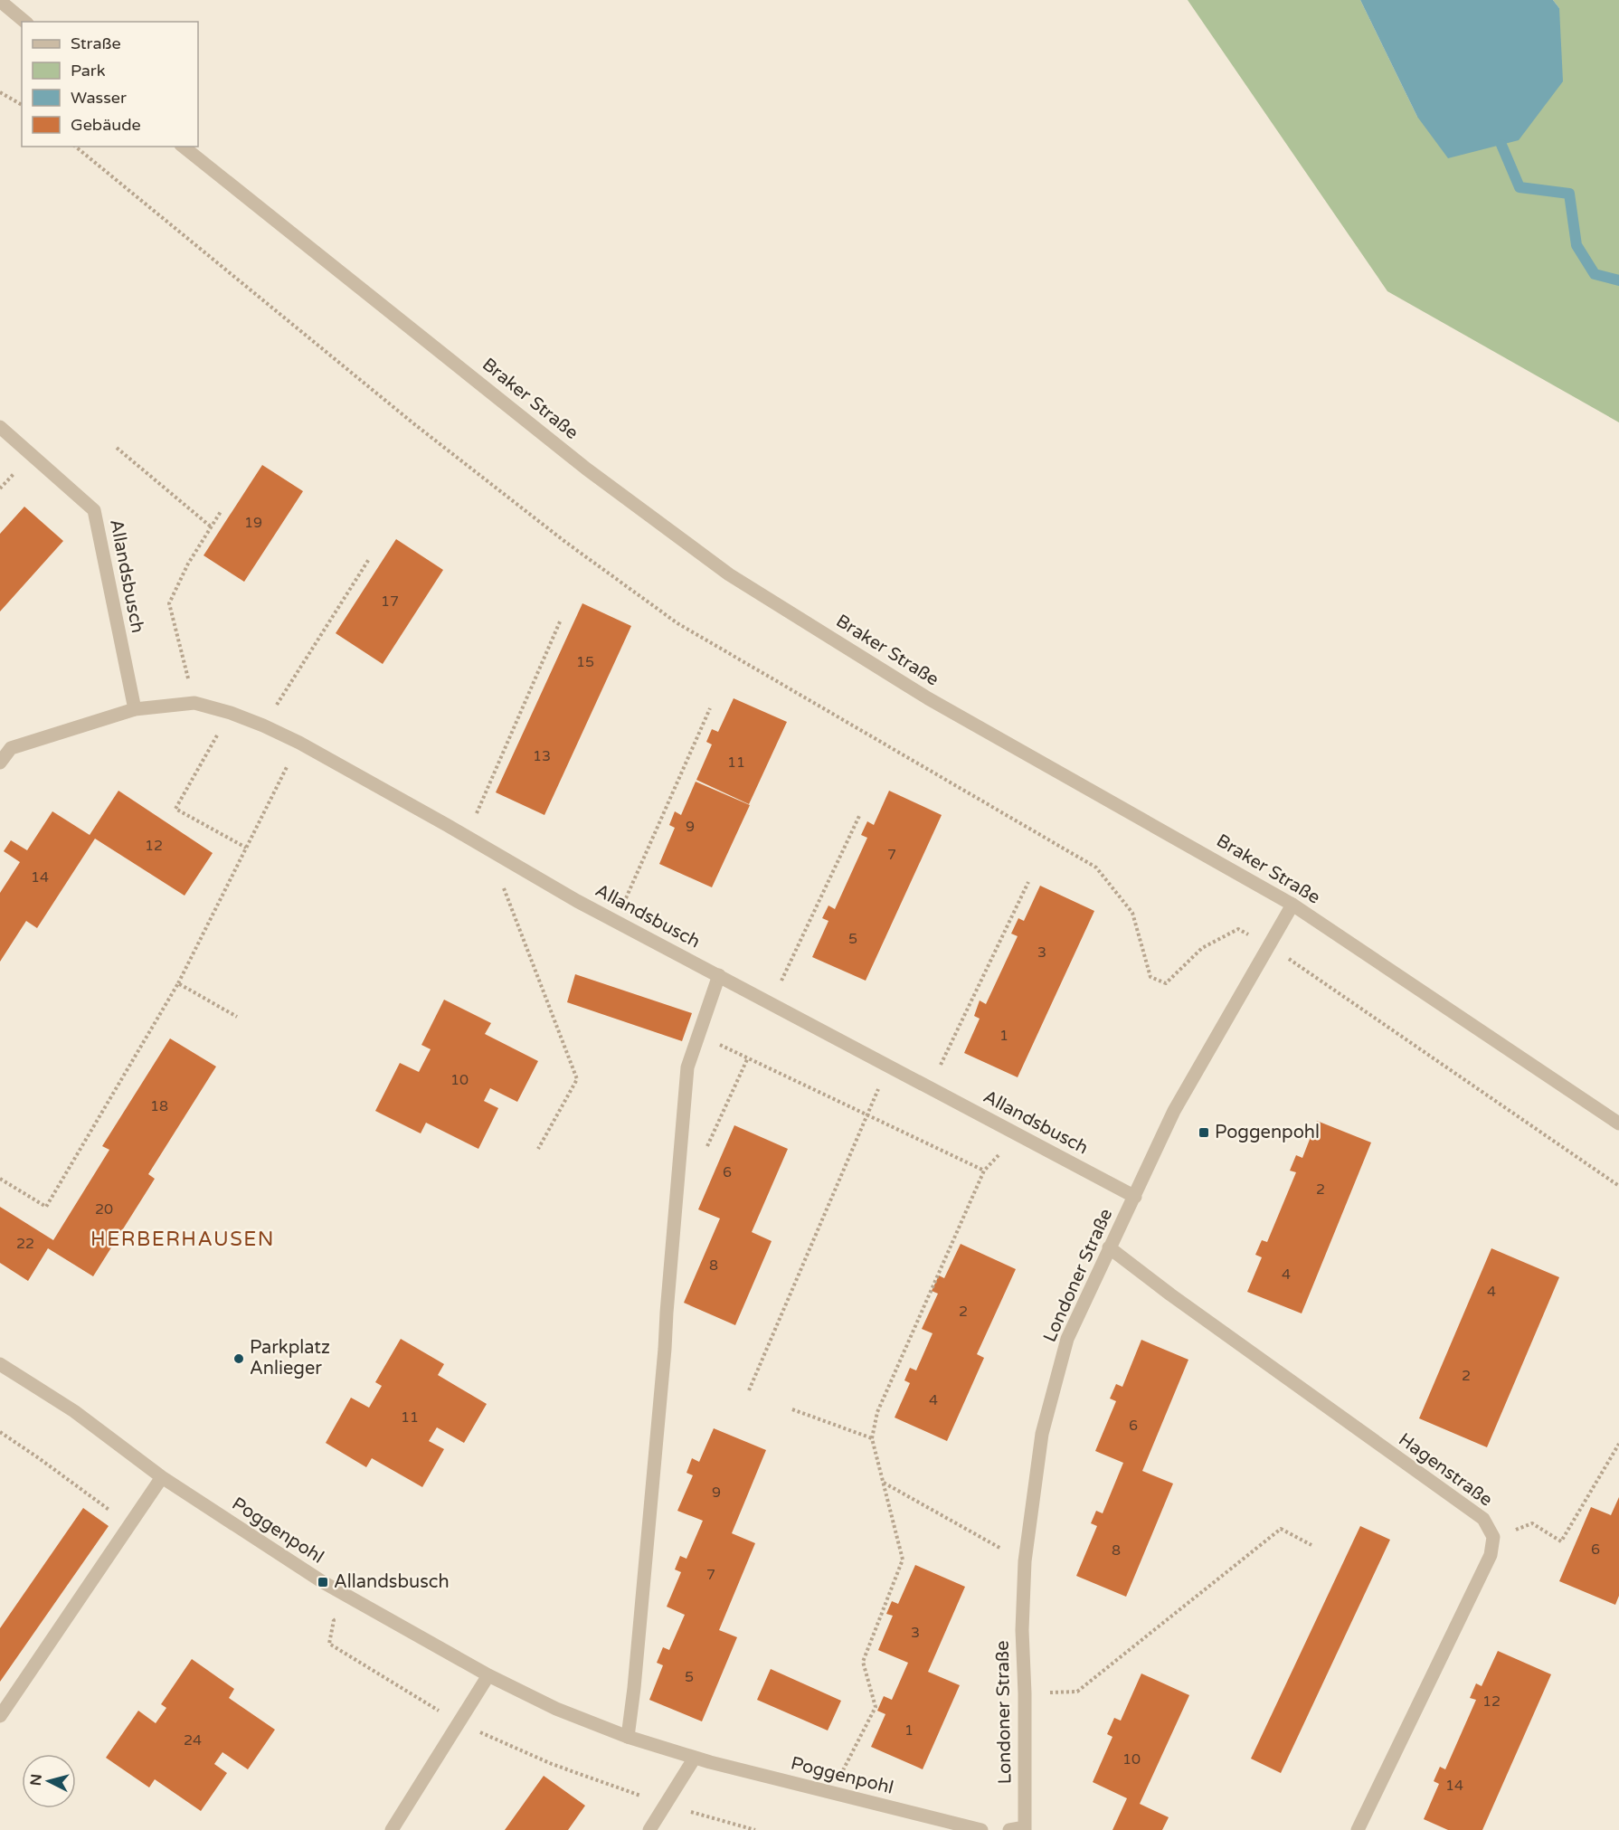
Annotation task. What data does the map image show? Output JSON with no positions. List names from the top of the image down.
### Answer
{
  "streets": {
    "street": [
      "Braker Straße",
      "Allandsbusch",
      "Londoner Straße",
      "Hagenstraße",
      "Poggenpohl"
    ]
  },
  "crossings": [
    ["Braker Straße", "Londoner Straße"],
    ["Allandsbusch", "Londoner Straße"],
    ["Londoner Straße", "Hagenstraße"]
  ],
  "districts": ["HERBERHAUSEN"],
  "places": {
    "transit": ["Poggenpohl", "Allandsbusch"],
    "other": ["Parkplatz Anlieger"]
  },
  "house_numbers": [
    "19",
    "17",
    "15",
    "13",
    "11",
    "9",
    "12",
    "7",
    "14",
    "5",
    "3",
    "1",
    "10",
    "18",
    "6",
    "2",
    "20",
    "22",
    "8",
    "4",
    "4",
    "2",
    "2",
    "4",
    "11",
    "6",
    "9",
    "6",
    "8",
    "7",
    "3",
    "5",
    "12",
    "1",
    "24",
    "10",
    "14"
  ],
  "legend": [
    "Straße",
    "Park",
    "Wasser",
    "Gebäude"
  ],
  "north": "left"
}
